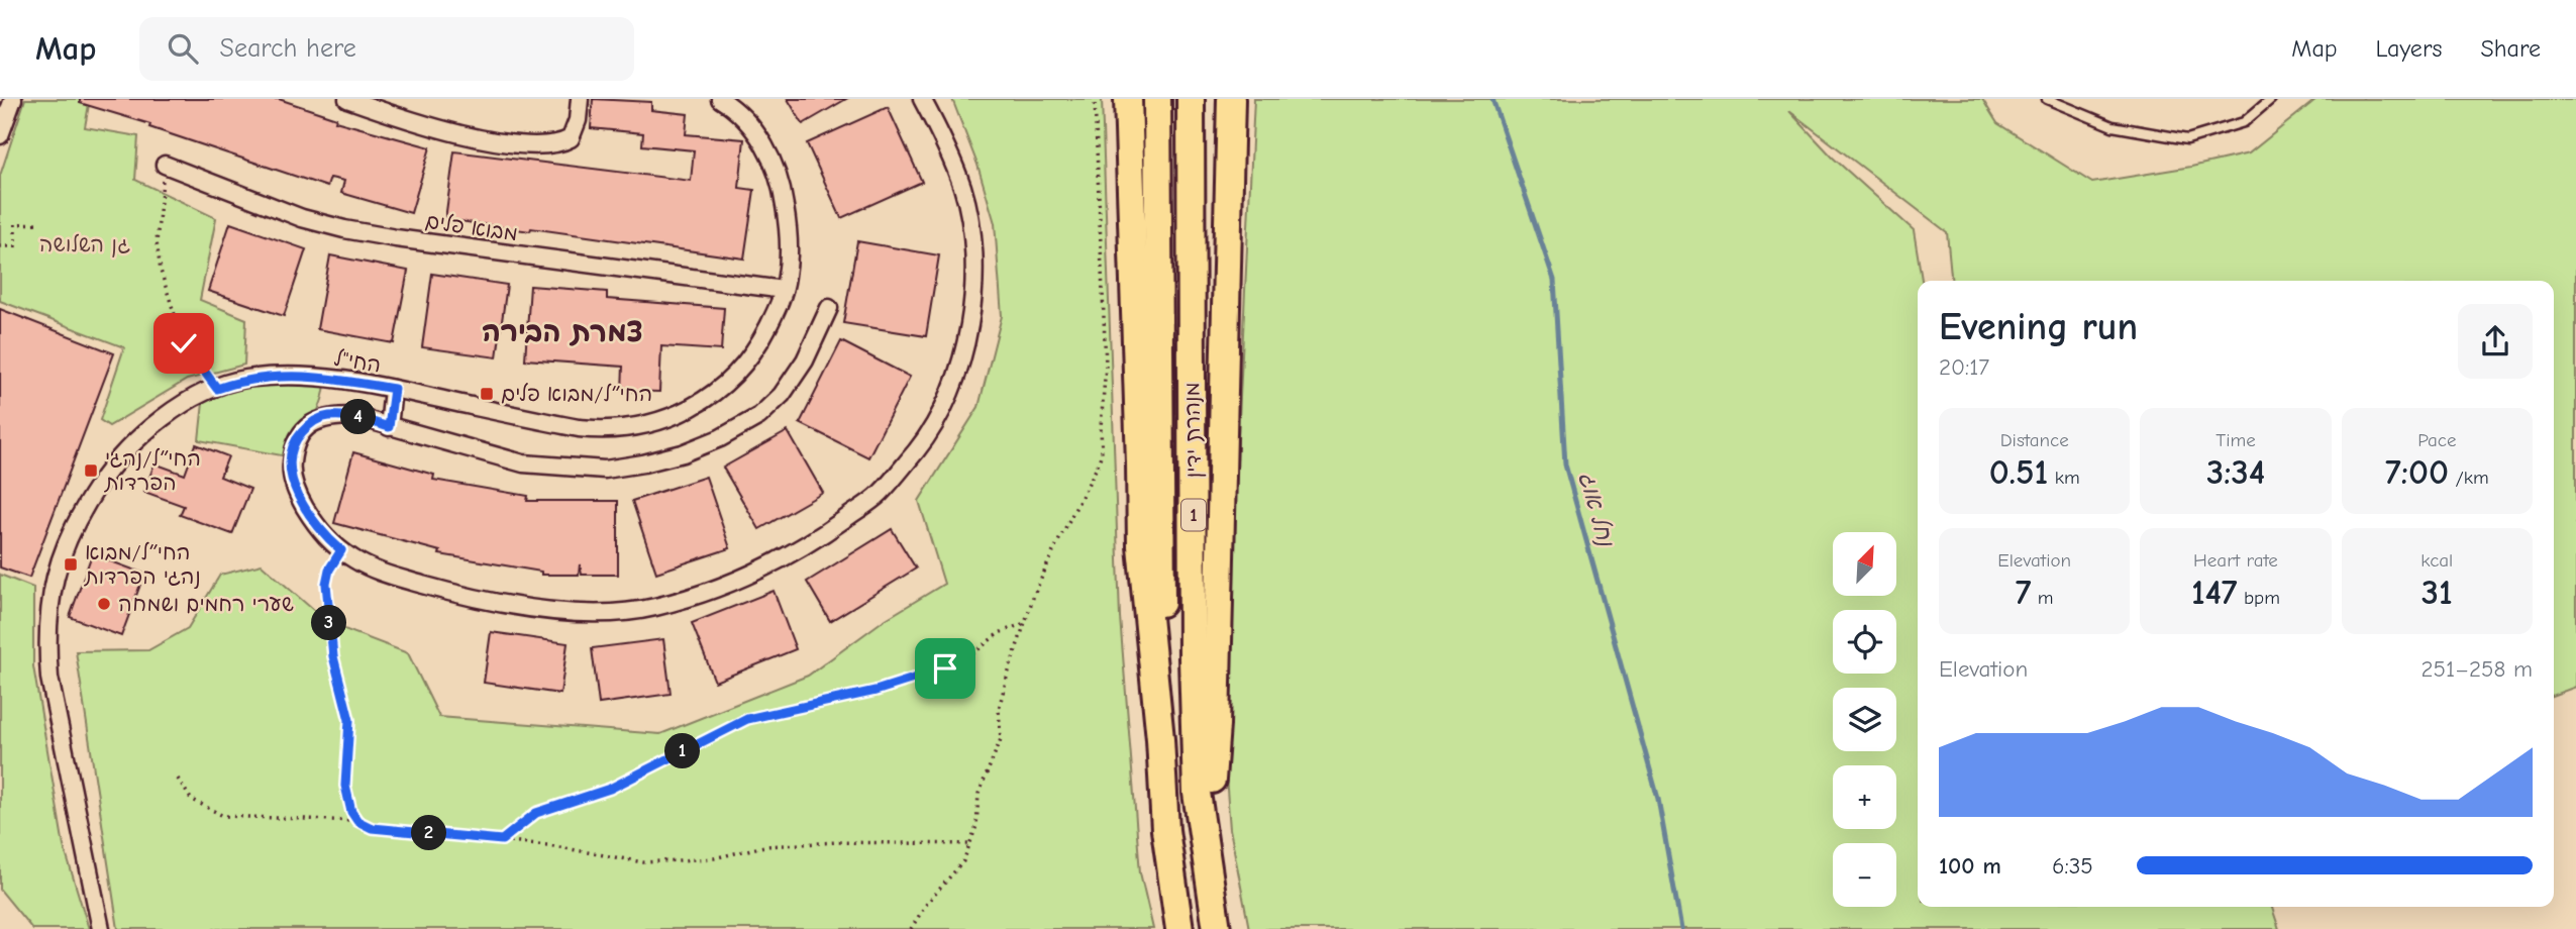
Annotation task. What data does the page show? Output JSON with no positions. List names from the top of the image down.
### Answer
{
  "streets": {
    "highway": ["מנהרת ידין", "1"],
    "street": ["מבוא פלים", "החי\"ל"]
  },
  "crossings": [
    ["מבוא פלים", "החי\"ל"],
    ["מנהרת ידין", "1"]
  ],
  "districts": ["צמרת הבירה"],
  "water": ["נחל אוג"],
  "parks": ["גן השלושה"],
  "places": {
    "transit": ["החי״ל/מבוא פלים", "החי״ל/נהגי הפרדות", "החי״ל/מבוא נהגי הפרדות"],
    "other": ["שערי רחמים ושמחה"]
  },
  "north": "top right",
  "page": {
    "header": "Map",
    "search": "Search here",
    "nav": ["Map", "Layers", "Share"],
    "heading": ["Evening run", "20:17"],
    "pins": [
      "4",
      "3",
      "1",
      "2"
    ],
    "stats": [
      ["Distance", "0.51 km"],
      ["Time", "3:34"],
      ["Pace", "7:00 /km"],
      ["Elevation", "7 m"],
      ["Heart rate", "147 bpm"],
      ["kcal", "31"]
    ],
    "map_buttons": ["+", "−"],
    "chart": ["Elevation", "251–258 m"],
    "list": [
      {
        "name": "100 m",
        "note": "6:35"
      }
    ]
  }
}
